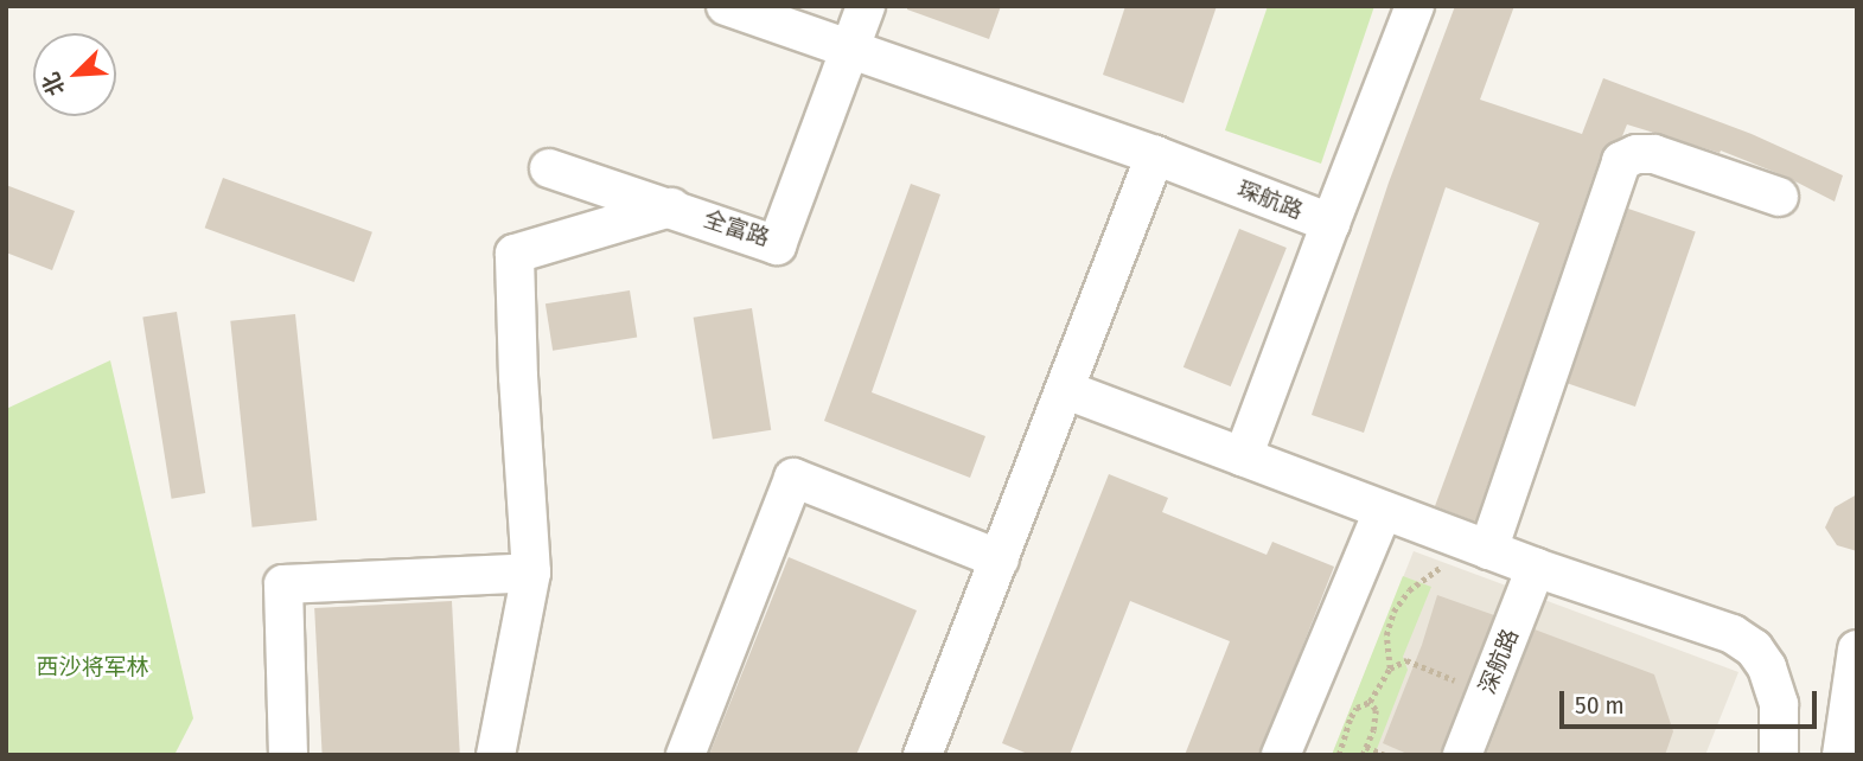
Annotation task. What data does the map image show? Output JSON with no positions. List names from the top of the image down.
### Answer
{
  "streets": {
    "street": ["琛航路", "全富路", "深航路"]
  },
  "crossings": [
    ["琛航路", "全富路"]
  ],
  "parks": ["西沙将军林"],
  "scale_bar": "50 m",
  "north": "bottom left"
}
